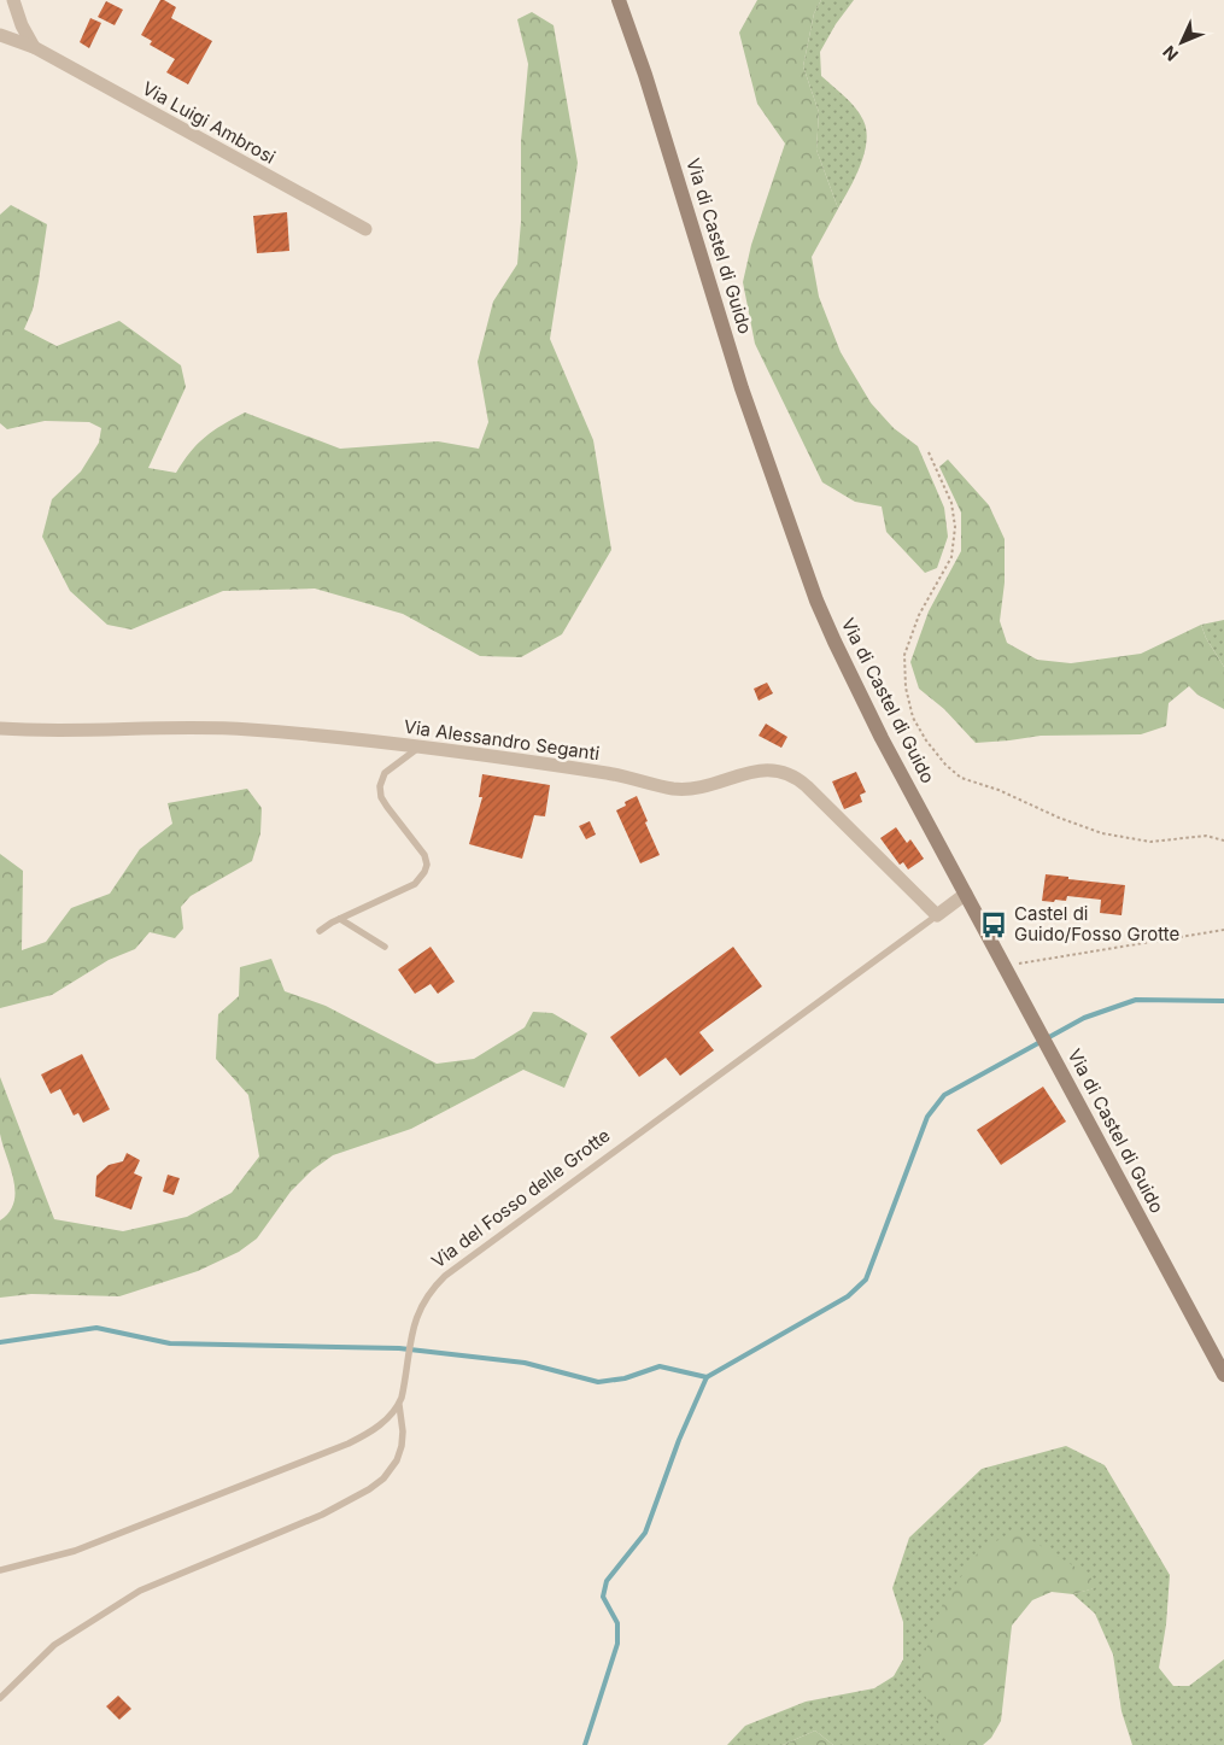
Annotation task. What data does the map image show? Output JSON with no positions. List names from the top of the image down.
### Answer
{
  "streets": {
    "street": [
      "Via Luigi Ambrosi",
      "Via di Castel di Guido",
      "Via Alessandro Seganti",
      "Via del Fosso delle Grotte"
    ]
  },
  "crossings": [
    ["Via di Castel di Guido", "Via del Fosso delle Grotte"],
    ["Via Alessandro Seganti", "Via del Fosso delle Grotte"]
  ],
  "places": {
    "bus stop": ["Castel di Guido/Fosso Grotte"]
  },
  "north": "bottom left"
}
